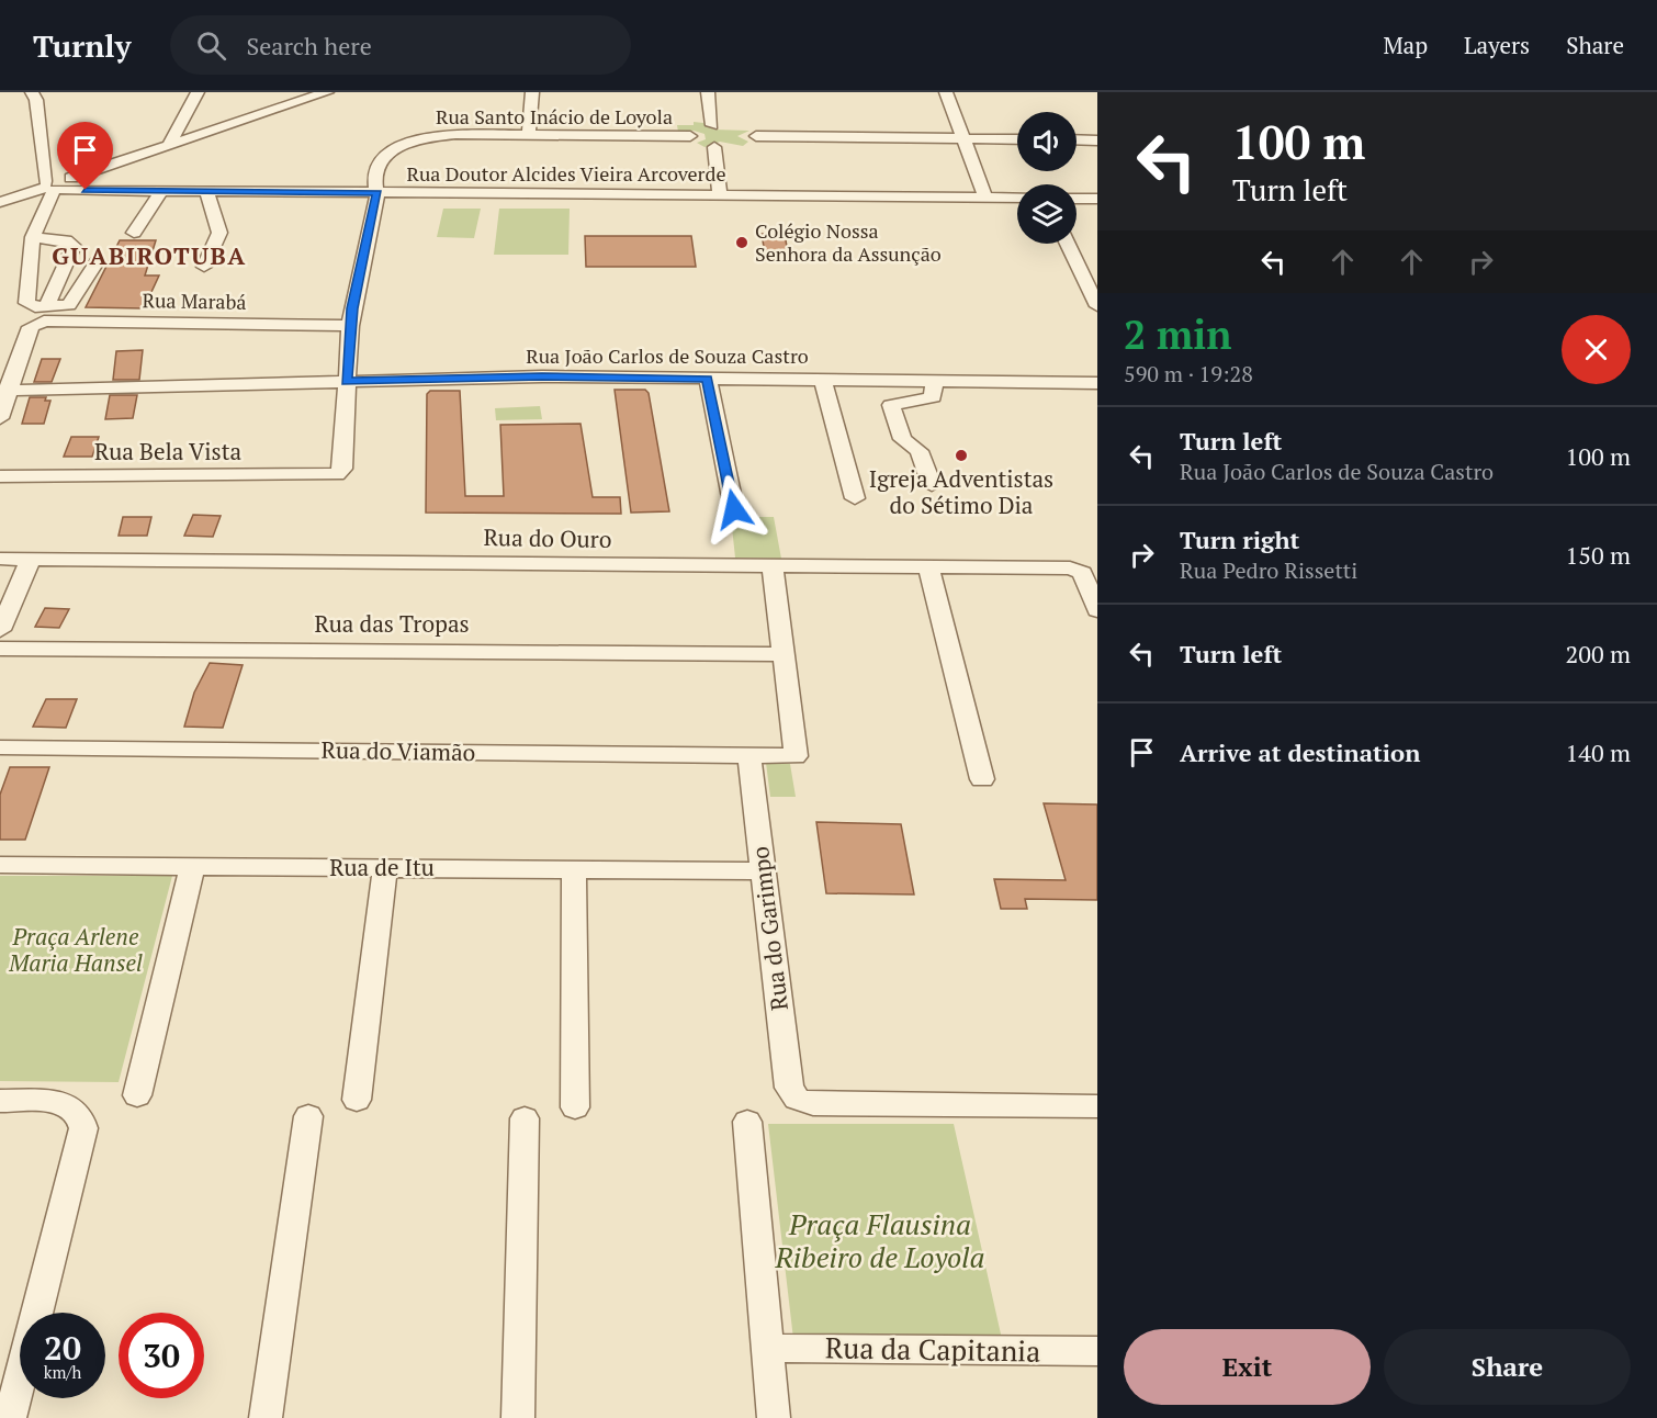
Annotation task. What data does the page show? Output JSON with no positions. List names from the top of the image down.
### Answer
{
  "streets": {
    "street": [
      "Rua Santo Inácio de Loyola",
      "Rua Doutor Alcides Vieira Arcoverde",
      "Rua Marabá",
      "Rua João Carlos de Souza Castro",
      "Rua Bela Vista",
      "Rua do Ouro",
      "Rua das Tropas",
      "Rua do Viamão",
      "Rua de Itu",
      "Rua do Garimpo",
      "Rua da Capitania"
    ]
  },
  "crossings": [
    ["Rua Santo Inácio de Loyola", "Rua Doutor Alcides Vieira Arcoverde"],
    ["Rua Marabá", "Rua João Carlos de Souza Castro"],
    ["Rua João Carlos de Souza Castro", "Rua Bela Vista"],
    ["Rua das Tropas", "Rua do Viamão"],
    ["Rua do Viamão", "Rua do Garimpo"],
    ["Rua de Itu", "Rua do Garimpo"]
  ],
  "districts": ["GUABIROTUBA"],
  "parks": ["Praça Arlene Maria Hansel", "Praça Flausina Ribeiro de Loyola"],
  "places": ["Colégio Nossa Senhora da Assunção", "Igreja Adventistas do Sétimo Dia"],
  "page": {
    "header": "Turnly",
    "search": "Search here",
    "nav": ["Map", "Layers", "Share"],
    "turn": ["100 m", "Turn left"],
    "heading": ["2 min", "590 m · 19:28"],
    "list": [
      {
        "name": "Turn left",
        "note": "Rua João Carlos de Souza Castro",
        "value": "100 m"
      },
      {
        "name": "Turn right",
        "note": "Rua Pedro Rissetti",
        "value": "150 m"
      },
      {
        "name": "Turn left",
        "value": "200 m"
      },
      {
        "name": "Arrive at destination",
        "value": "140 m"
      }
    ],
    "speed": "20 km/h",
    "limit": "30",
    "buttons": ["Exit", "Share"]
  }
}
